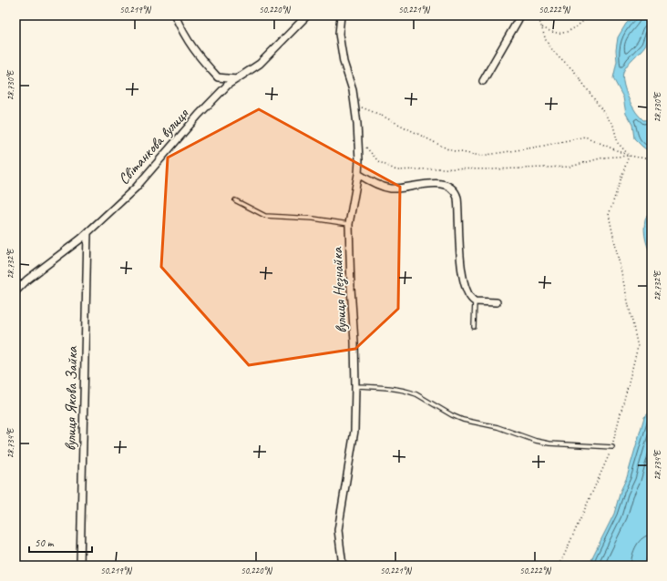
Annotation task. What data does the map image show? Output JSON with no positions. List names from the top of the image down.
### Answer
{
  "streets": {
    "street": ["Світанкова вулиця", "вулиця Незнайка", "вулиця Якова Зайка"]
  },
  "crossings": [
    ["Світанкова вулиця", "вулиця Якова Зайка"]
  ],
  "scale_bar": "50 m",
  "coordinates": [
    "50.219°N",
    "50.220°N",
    "50.221°N",
    "50.222°N",
    "28.730°E",
    "28.732°E",
    "28.734°E"
  ]
}
